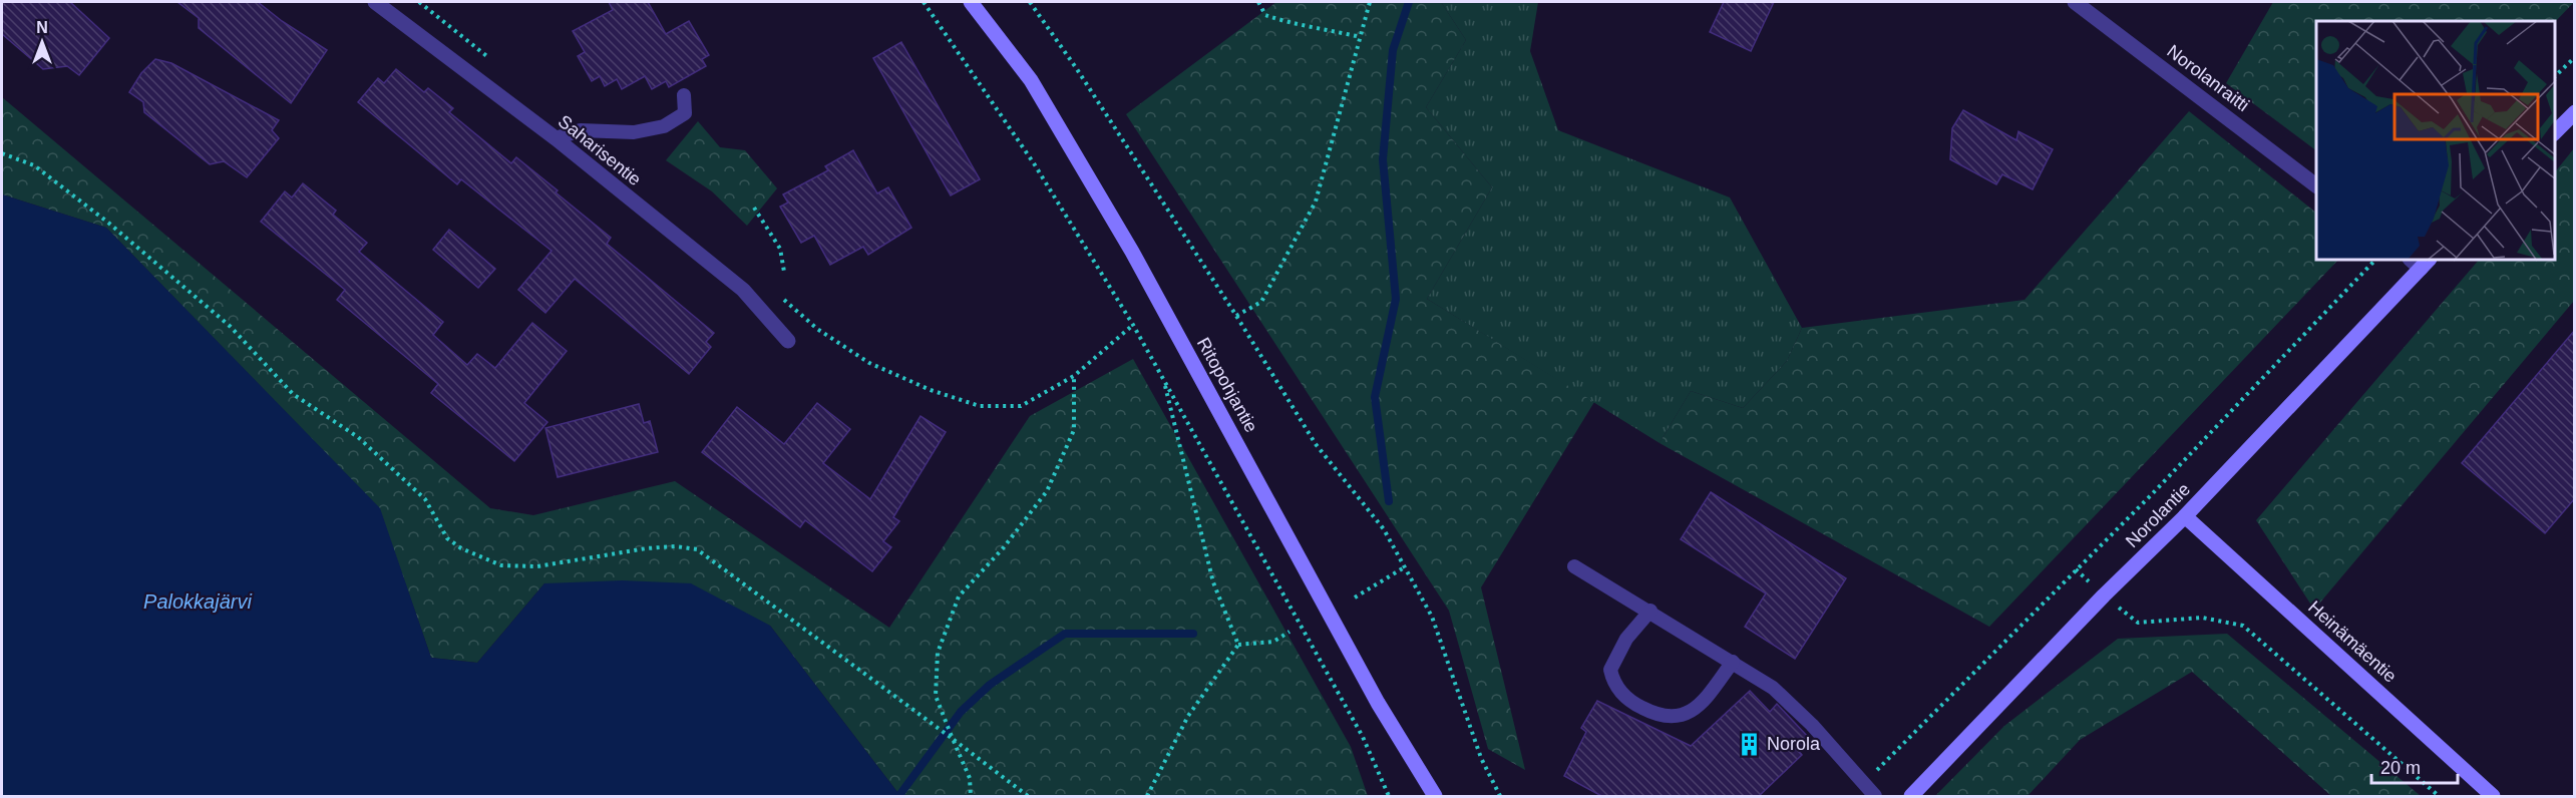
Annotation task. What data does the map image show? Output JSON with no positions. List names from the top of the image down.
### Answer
{
  "streets": {
    "street": [
      "Norolanraitti",
      "Saharisentie",
      "Ritopohjantie",
      "Norolantie",
      "Heinämäentie"
    ]
  },
  "crossings": [
    ["Norolantie", "Heinämäentie"]
  ],
  "water": ["Palokkajärvi"],
  "places": {
    "building": ["Norola"]
  },
  "scale_bar": "20 m",
  "north": "top"
}
